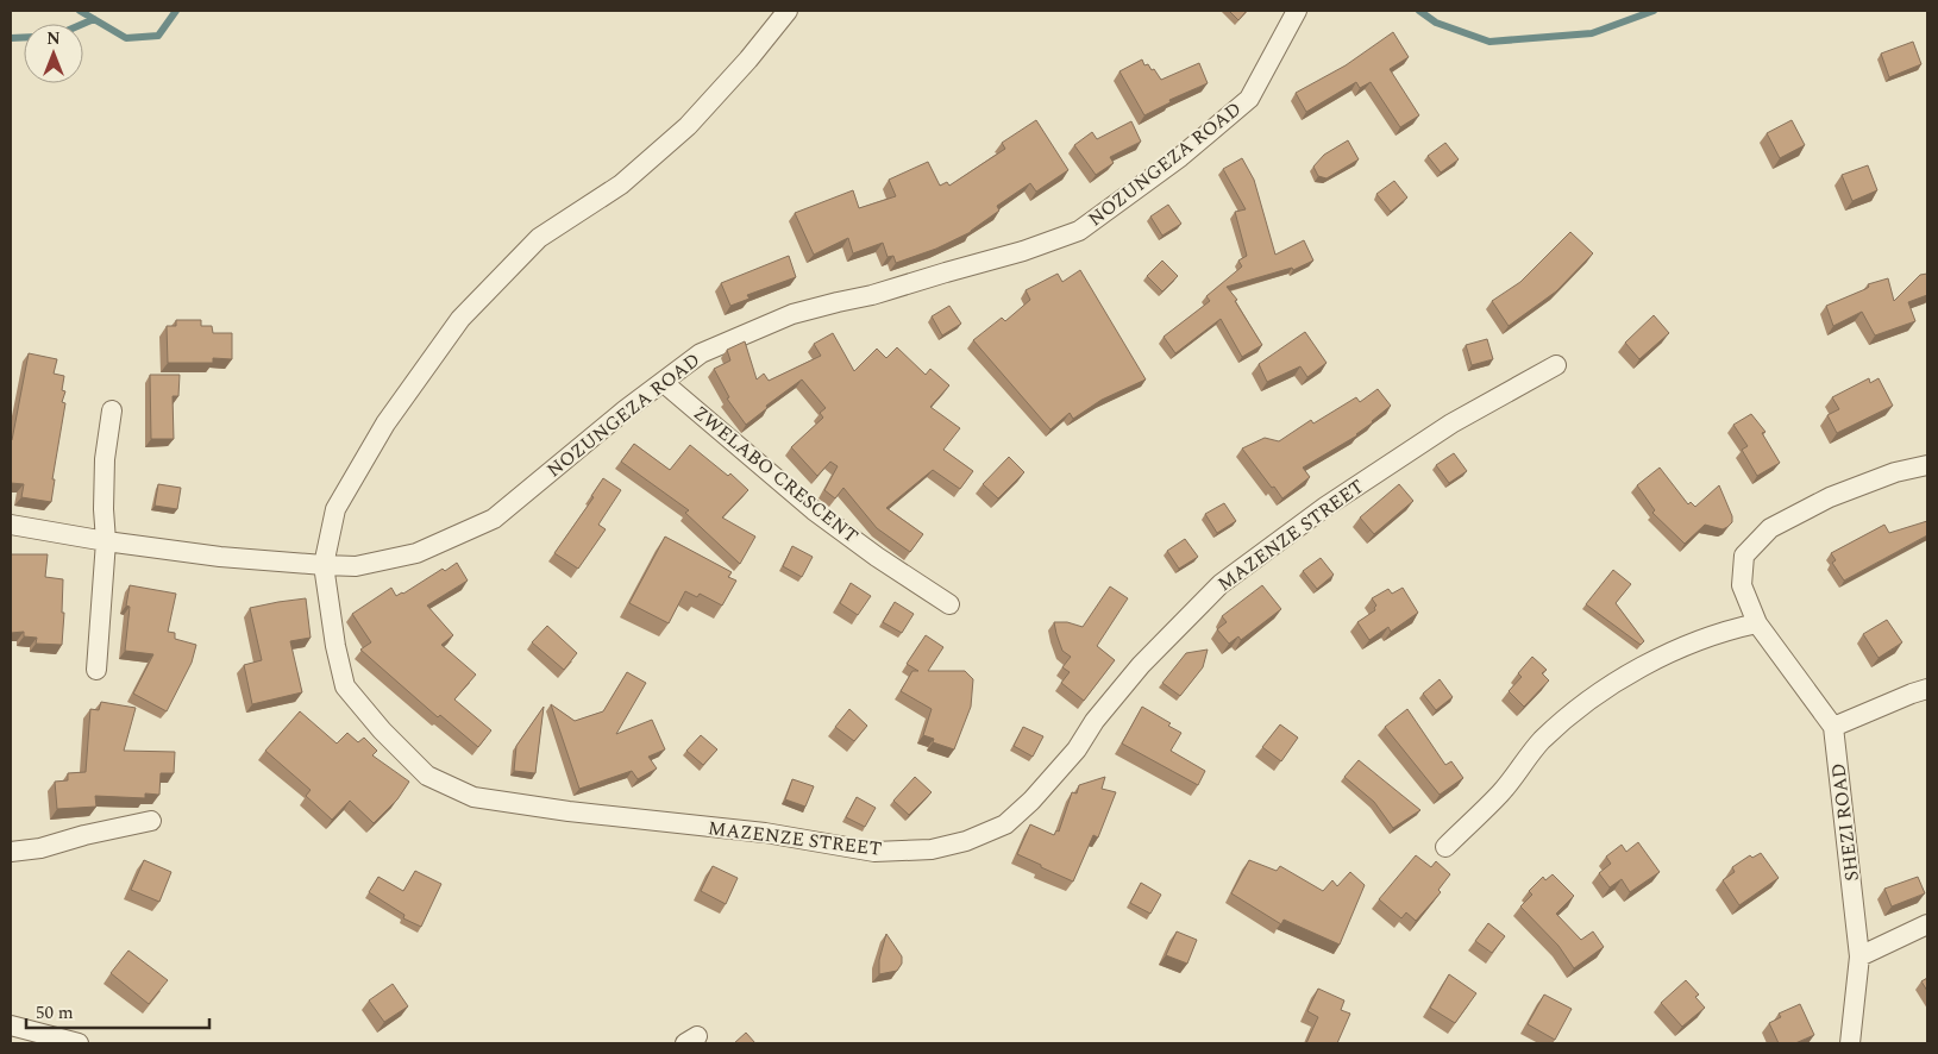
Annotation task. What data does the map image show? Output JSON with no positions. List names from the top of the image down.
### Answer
{
  "streets": {
    "street": [
      "NOZUNGEZA ROAD",
      "ZWELABO CRESCENT",
      "MAZENZE STREET",
      "SHEZI ROAD"
    ]
  },
  "crossings": [
    ["NOZUNGEZA ROAD", "ZWELABO CRESCENT"],
    ["NOZUNGEZA ROAD", "MAZENZE STREET"]
  ],
  "scale_bar": "50 m",
  "north": "top"
}
